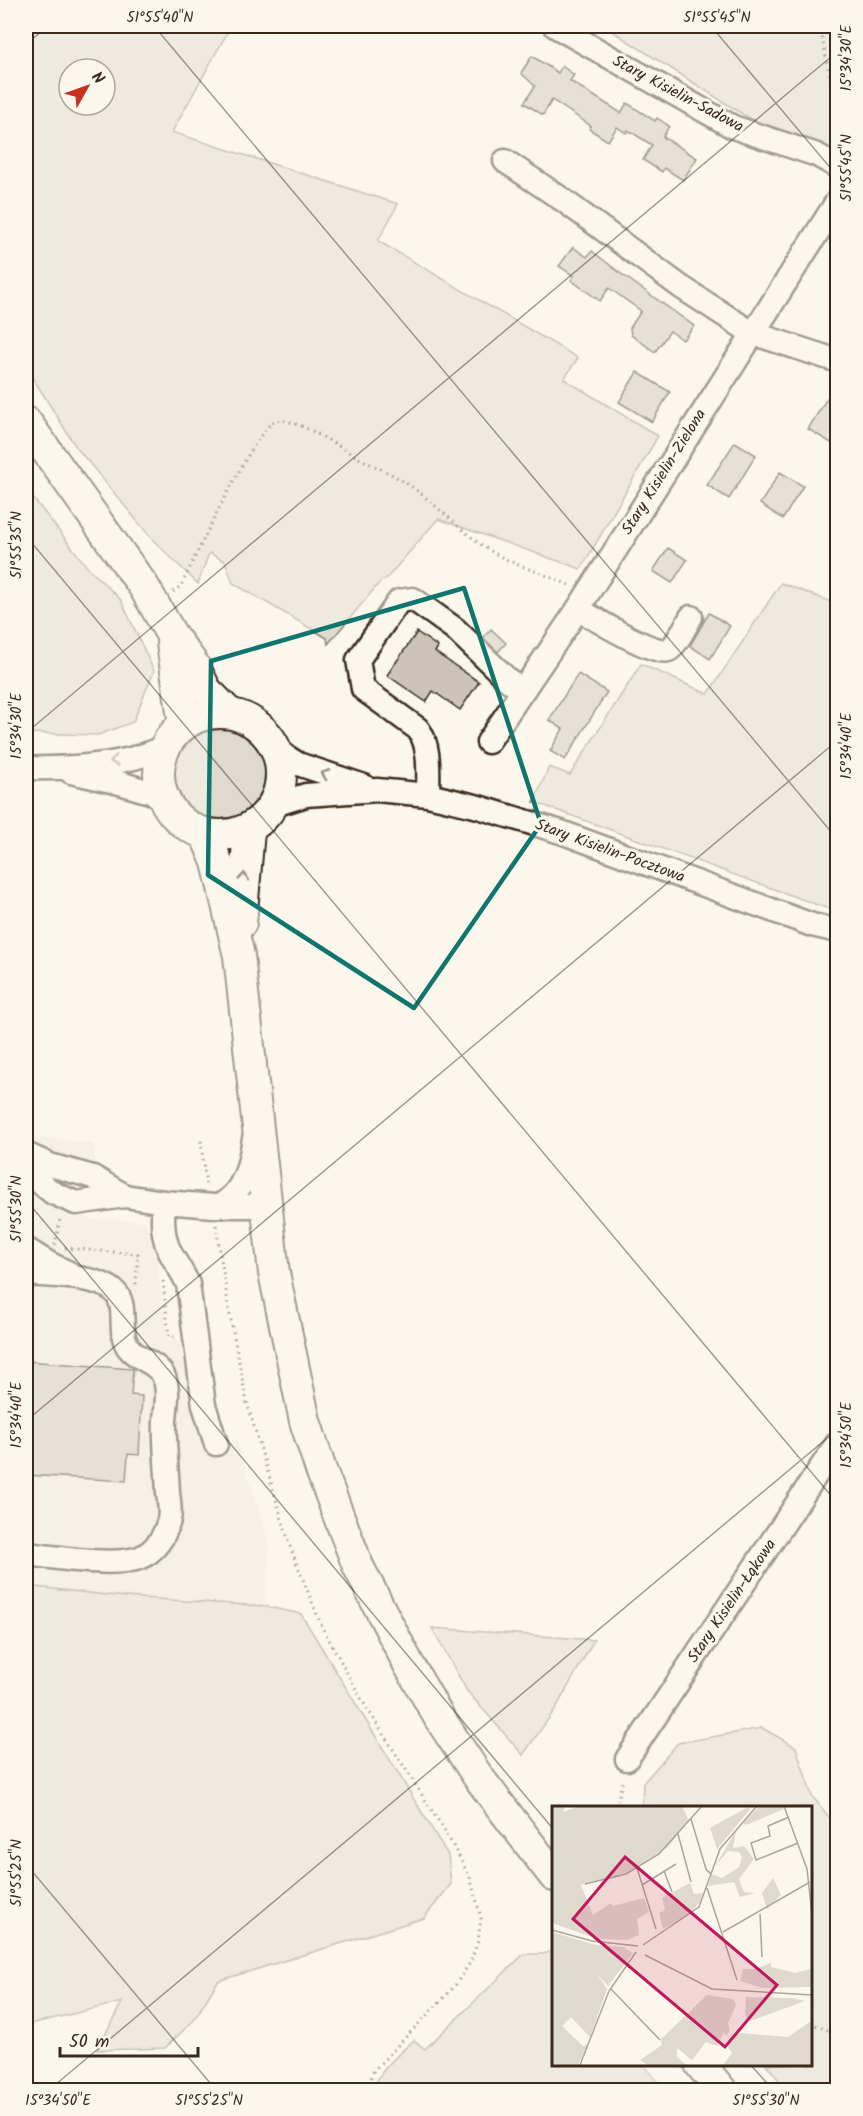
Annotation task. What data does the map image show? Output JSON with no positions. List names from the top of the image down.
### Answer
{
  "streets": {
    "street": [
      "Stary Kisielin-Sadowa",
      "Stary Kisielin-Zielona",
      "Stary Kisielin-Pocztowa",
      "Stary Kisielin-Łąkowa"
    ]
  },
  "scale_bar": "50 m",
  "north": "top right",
  "coordinates": [
    "51°55'40\"N",
    "51°55'45\"N",
    "15°34'30\"E",
    "51°55'35\"N",
    "15°34'40\"E",
    "51°55'30\"N",
    "15°34'50\"E",
    "51°55'25\"N"
  ]
}
